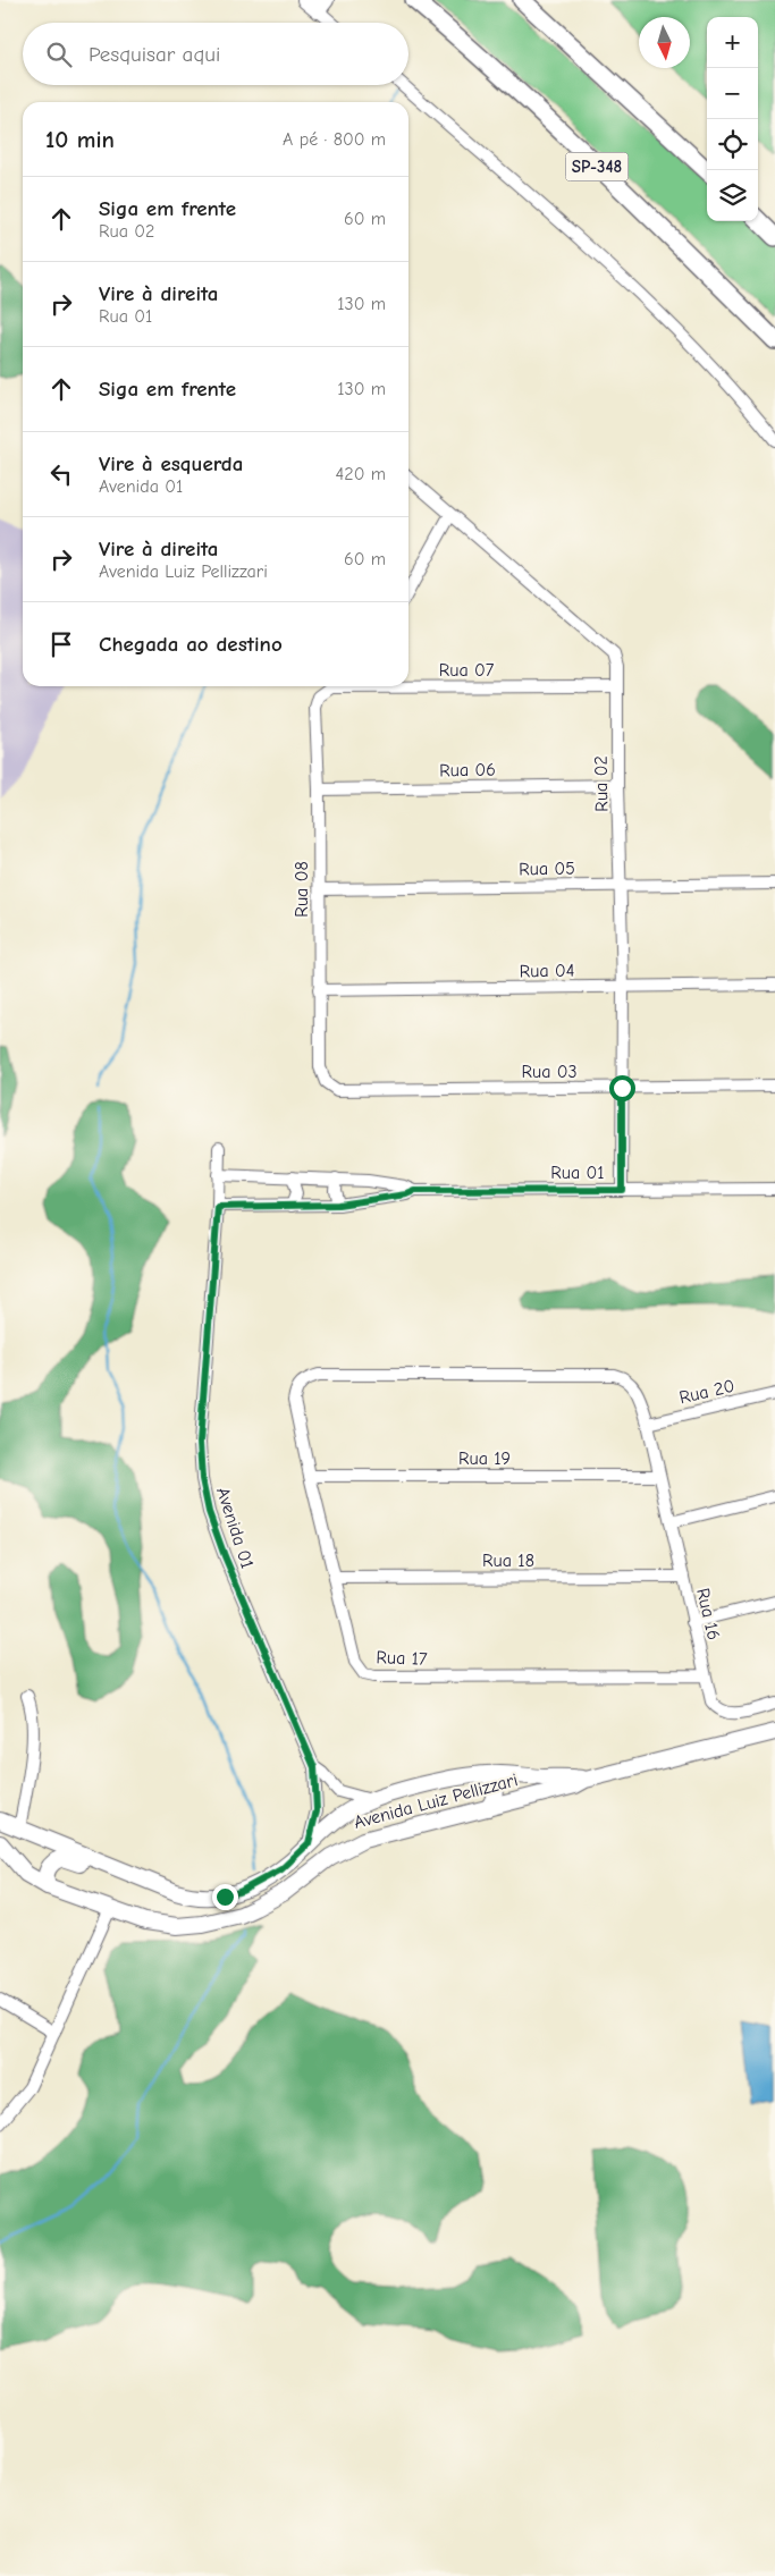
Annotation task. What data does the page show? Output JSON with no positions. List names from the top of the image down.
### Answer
{
  "streets": {
    "highway": ["SP-348"],
    "main road": ["Avenida Luiz Pellizzari"],
    "street": [
      "Rua 07",
      "Rua 06",
      "Rua 02",
      "Rua 05",
      "Rua 08",
      "Rua 04",
      "Rua 03",
      "Rua 01",
      "Rua 20",
      "Rua 19",
      "Avenida 01",
      "Rua 18",
      "Rua 16",
      "Rua 17"
    ]
  },
  "crossings": [
    ["Rua 07", "Rua 02"],
    ["Rua 07", "Rua 08"],
    ["Rua 06", "Rua 02"],
    ["Rua 06", "Rua 08"],
    ["Rua 02", "Rua 05"],
    ["Rua 02", "Rua 04"],
    ["Rua 02", "Rua 03"],
    ["Rua 02", "Rua 01"],
    ["Rua 05", "Rua 08"],
    ["Rua 08", "Rua 04"],
    ["Rua 08", "Rua 03"],
    ["Rua 20", "Rua 16"],
    ["Rua 19", "Rua 16"],
    ["Rua 19", "Rua 17"],
    ["Avenida 01", "Avenida Luiz Pellizzari"],
    ["Rua 18", "Rua 16"],
    ["Rua 18", "Rua 17"],
    ["Rua 16", "Rua 17"]
  ],
  "north": "bottom",
  "page": {
    "map_buttons": ["+", "−"],
    "search": "Pesquisar aqui",
    "heading": ["10 min", "A pé · 800 m"],
    "list": [
      ["Siga em frente", "Rua 02", "60 m"],
      ["Vire à direita", "Rua 01", "130 m"],
      ["Siga em frente", "130 m"],
      ["Vire à esquerda", "Avenida 01", "420 m"],
      ["Vire à direita", "Avenida Luiz Pellizzari", "60 m"],
      "Chegada ao destino"
    ]
  }
}
